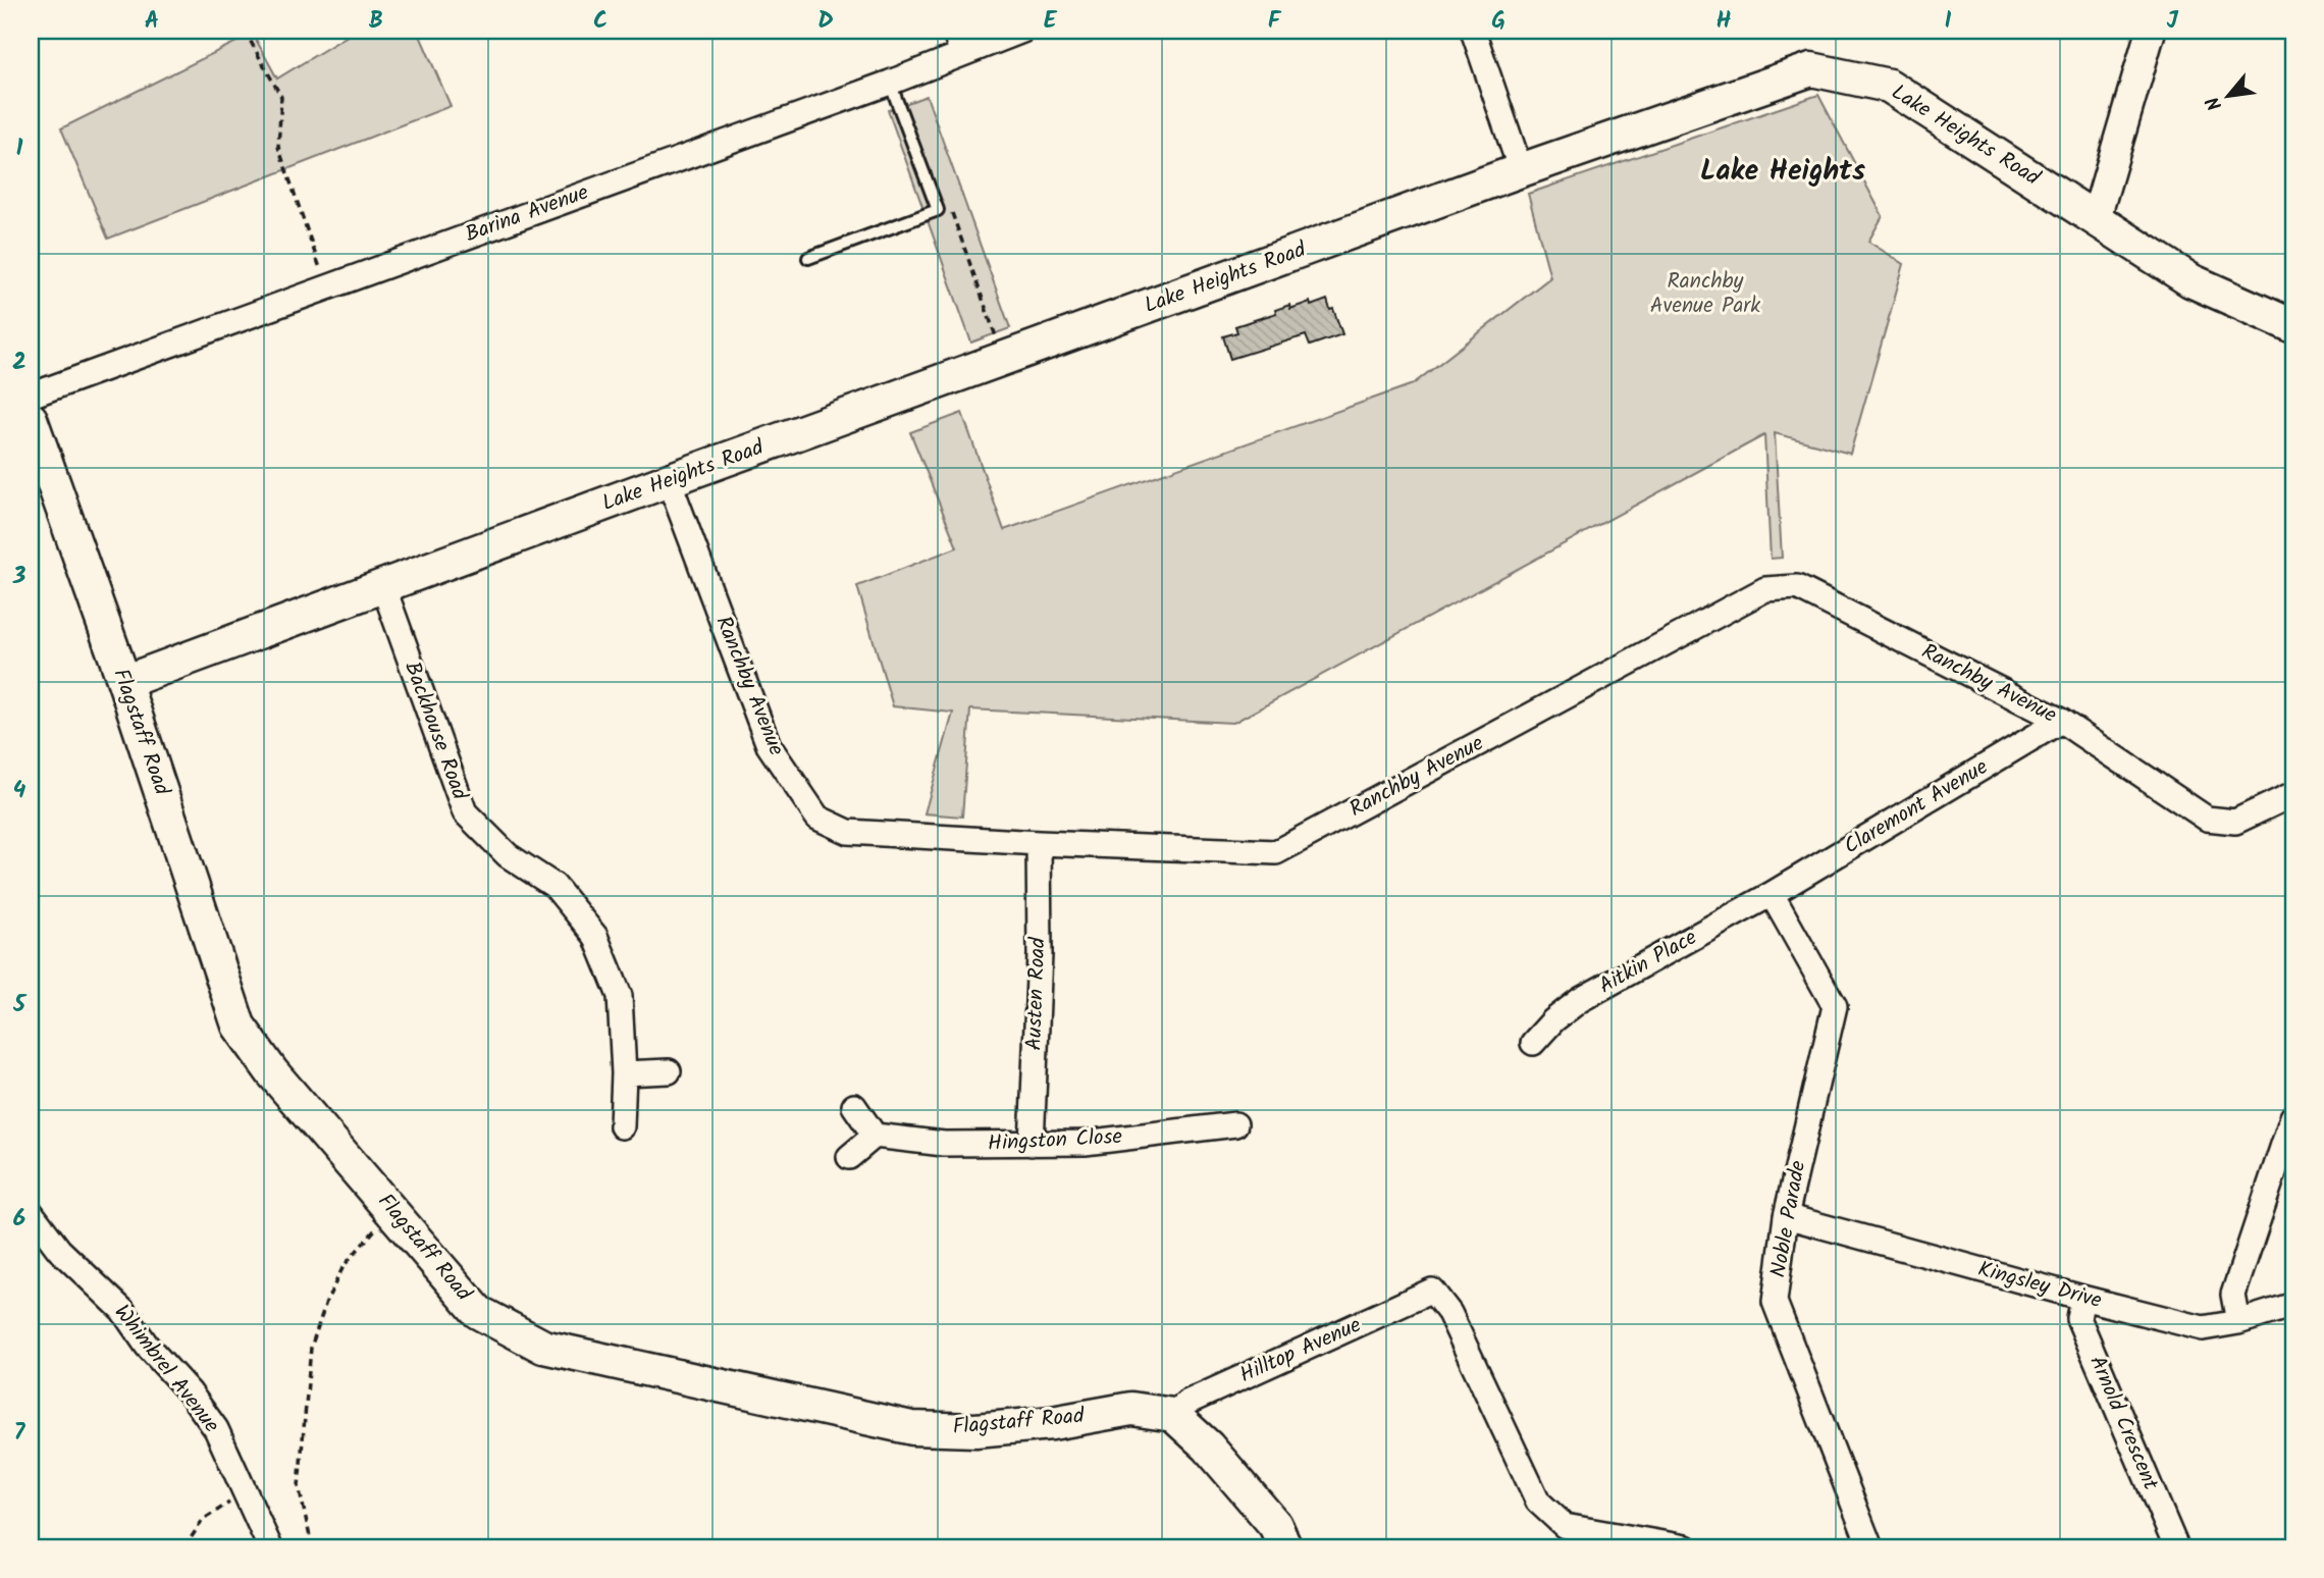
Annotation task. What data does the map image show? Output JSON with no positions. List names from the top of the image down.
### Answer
{
  "streets": {
    "main road": ["Lake Heights Road", "Flagstaff Road"],
    "street": [
      "Barina Avenue",
      "Ranchby Avenue",
      "Backhouse Road",
      "Claremont Avenue",
      "Aitkin Place",
      "Austen Road",
      "Hingston Close",
      "Noble Parade",
      "Kingsley Drive",
      "Hilltop Avenue",
      "Whimbrel Avenue",
      "Arnold Crescent"
    ]
  },
  "crossings": [
    ["Lake Heights Road", "Ranchby Avenue"],
    ["Lake Heights Road", "Backhouse Road"],
    ["Lake Heights Road", "Flagstaff Road"],
    ["Ranchby Avenue", "Claremont Avenue"],
    ["Ranchby Avenue", "Austen Road"],
    ["Flagstaff Road", "Hilltop Avenue"],
    ["Claremont Avenue", "Aitkin Place"],
    ["Claremont Avenue", "Noble Parade"],
    ["Aitkin Place", "Noble Parade"],
    ["Austen Road", "Hingston Close"],
    ["Noble Parade", "Kingsley Drive"],
    ["Kingsley Drive", "Arnold Crescent"]
  ],
  "districts": ["Lake Heights"],
  "parks": ["Ranchby Avenue Park"],
  "north": "bottom left",
  "grid": {
    "columns": [
      "A",
      "B",
      "C",
      "D",
      "E",
      "F",
      "G",
      "H",
      "I",
      "J"
    ],
    "rows": [
      "1",
      "2",
      "3",
      "4",
      "5",
      "6",
      "7"
    ]
  }
}
